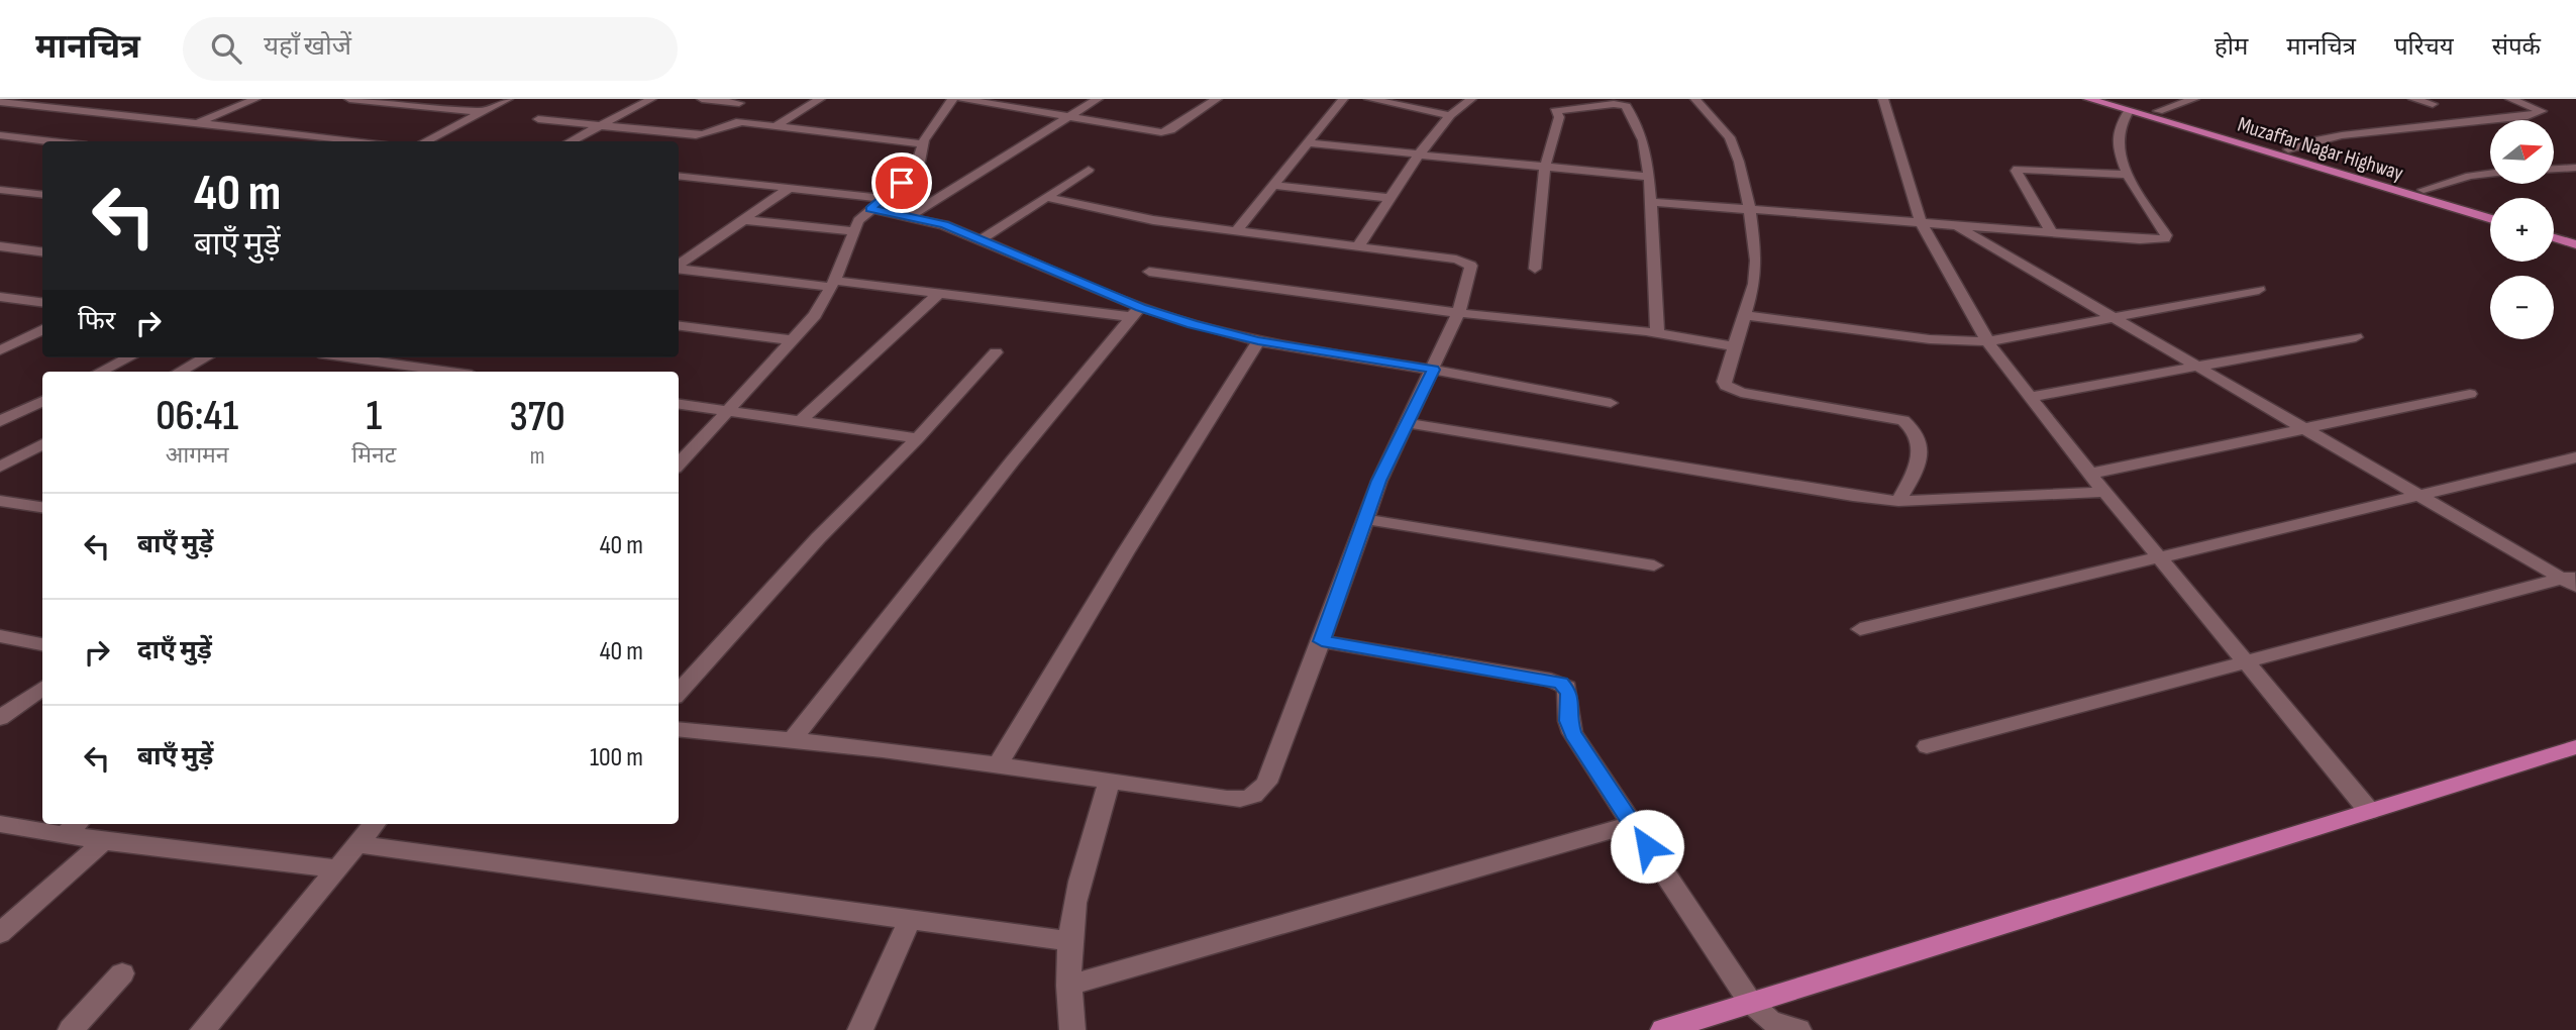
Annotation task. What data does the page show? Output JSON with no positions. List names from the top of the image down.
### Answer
{
  "streets": {
    "main road": ["Muzaffar Nagar Highway"]
  },
  "north": "right",
  "page": {
    "header": "मानचित्र",
    "search": "यहाँ खोजें",
    "nav": [
      "होम",
      "मानचित्र",
      "परिचय",
      "संपर्क"
    ],
    "map_buttons": ["+", "−"],
    "turn": ["40 m", "बाएँ मुड़ें"],
    "then": "फिर",
    "eta": [
      "06:41",
      "आगमन",
      "1",
      "मिनट",
      "370",
      "m"
    ],
    "list": [
      {
        "name": "बाएँ मुड़ें",
        "value": "40 m"
      },
      {
        "name": "दाएँ मुड़ें",
        "value": "40 m"
      },
      {
        "name": "बाएँ मुड़ें",
        "value": "100 m"
      }
    ]
  }
}
